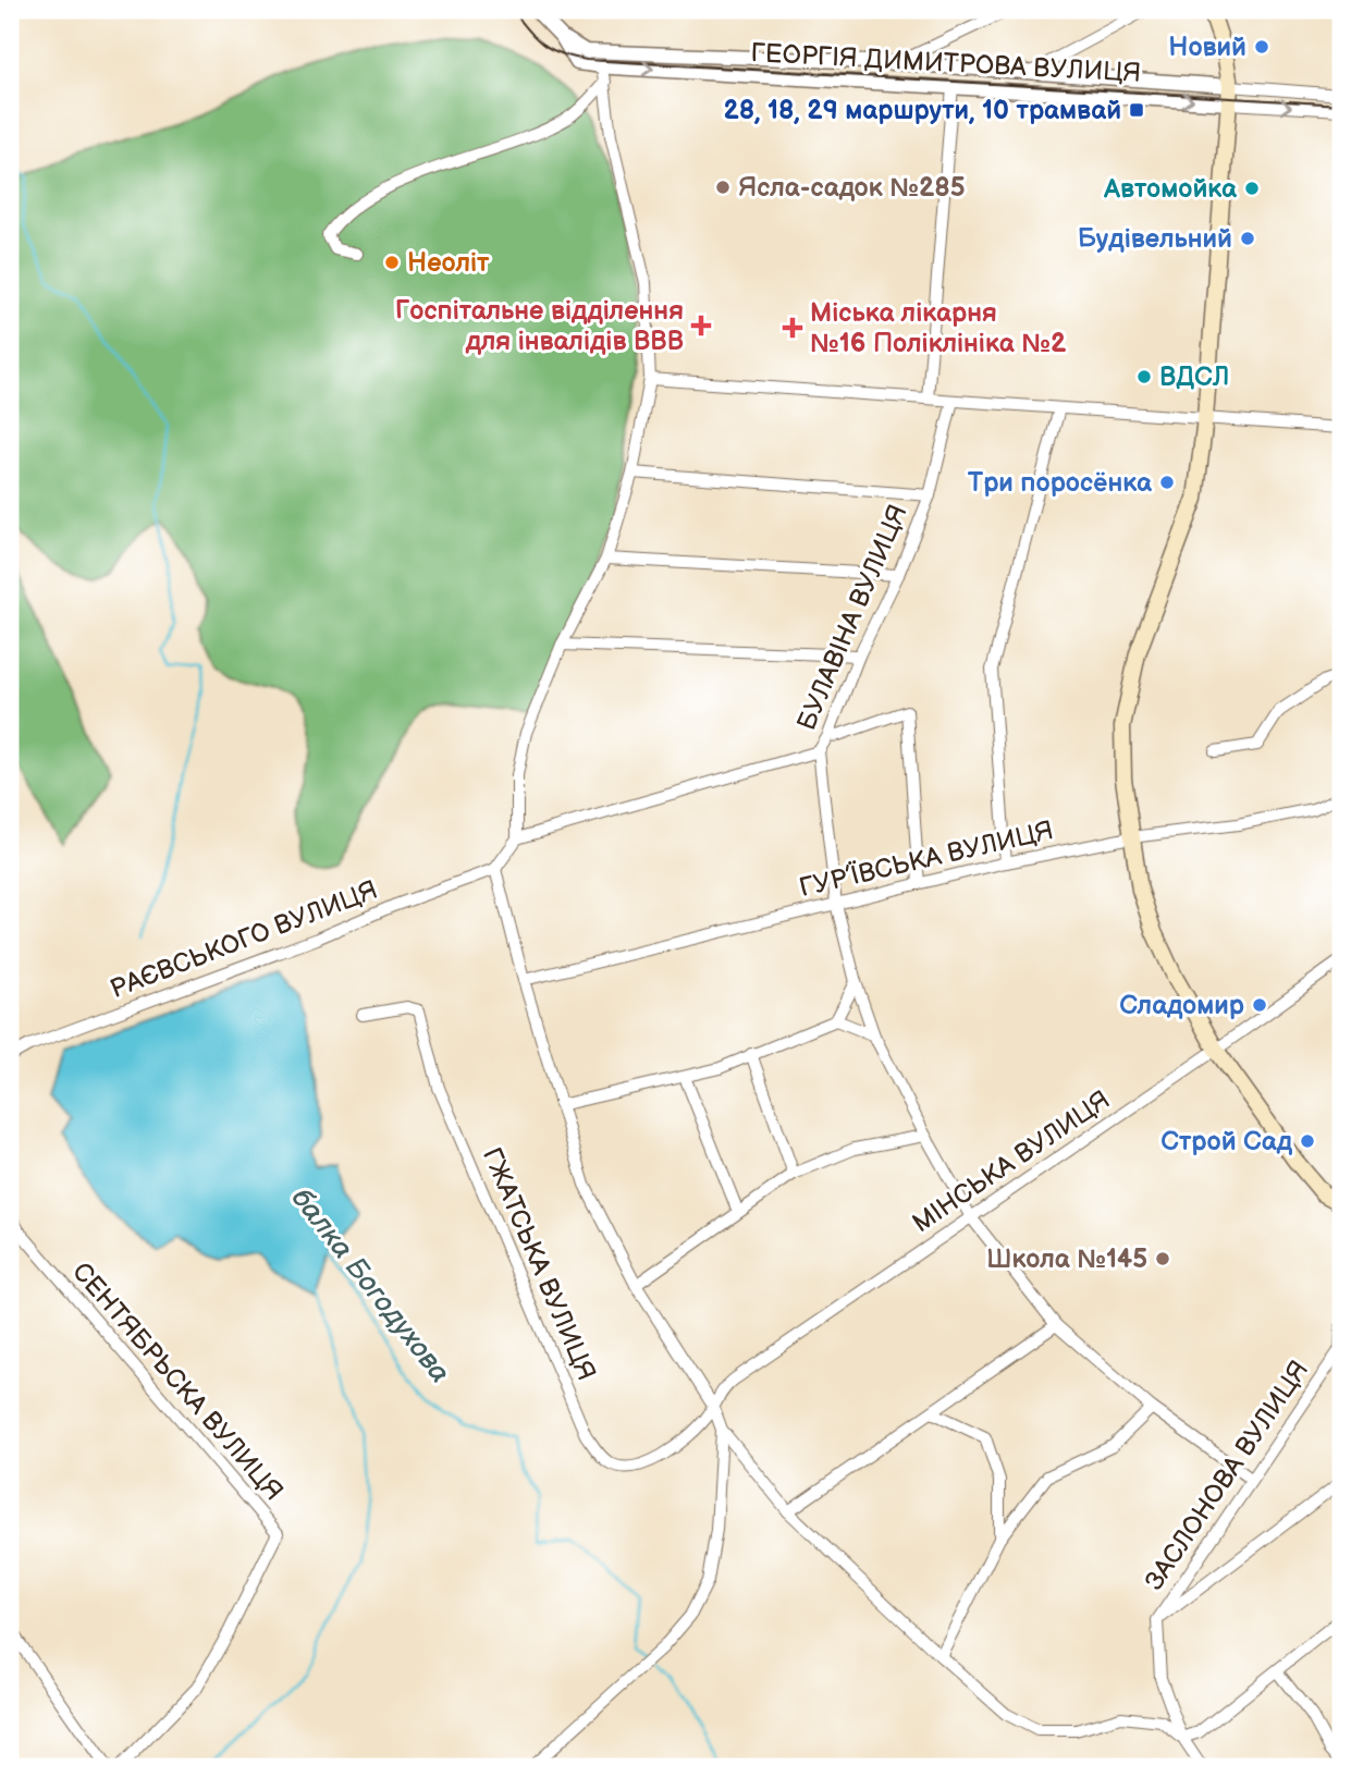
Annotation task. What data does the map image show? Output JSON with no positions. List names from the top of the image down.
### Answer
{
  "streets": {
    "street": [
      "ГЕОРГІЯ ДИМИТРОВА ВУЛИЦЯ",
      "БУЛАВІНА ВУЛИЦЯ",
      "ГУР’ЇВСЬКА ВУЛИЦЯ",
      "РАЄВСЬКОГО ВУЛИЦЯ",
      "МІНСЬКА ВУЛИЦЯ",
      "ГЖАТСЬКА ВУЛИЦЯ",
      "СЕНТЯБРЬСКА ВУЛИЦЯ",
      "ЗАСЛОНОВА ВУЛИЦЯ"
    ]
  },
  "crossings": [
    ["БУЛАВІНА ВУЛИЦЯ", "ГУР’ЇВСЬКА ВУЛИЦЯ"],
    ["БУЛАВІНА ВУЛИЦЯ", "МІНСЬКА ВУЛИЦЯ"],
    ["БУЛАВІНА ВУЛИЦЯ", "ЗАСЛОНОВА ВУЛИЦЯ"],
    ["МІНСЬКА ВУЛИЦЯ", "ГЖАТСЬКА ВУЛИЦЯ"]
  ],
  "water": ["балка Богодухова"],
  "places": {
    "other": [
      "Новий",
      "Ясла-садок №285",
      "Автомойка",
      "Будівельний",
      "Неоліт",
      "ВДСЛ",
      "Три поросёнка",
      "Сладомир",
      "Строй Сад",
      "Школа №145"
    ],
    "transit": ["28, 18, 29 маршрути, 10 трамвай"],
    "health": ["Госпітальне відділення для інвалідів ВВВ", "Міська лікарня №16 Поліклініка №2"]
  }
}
